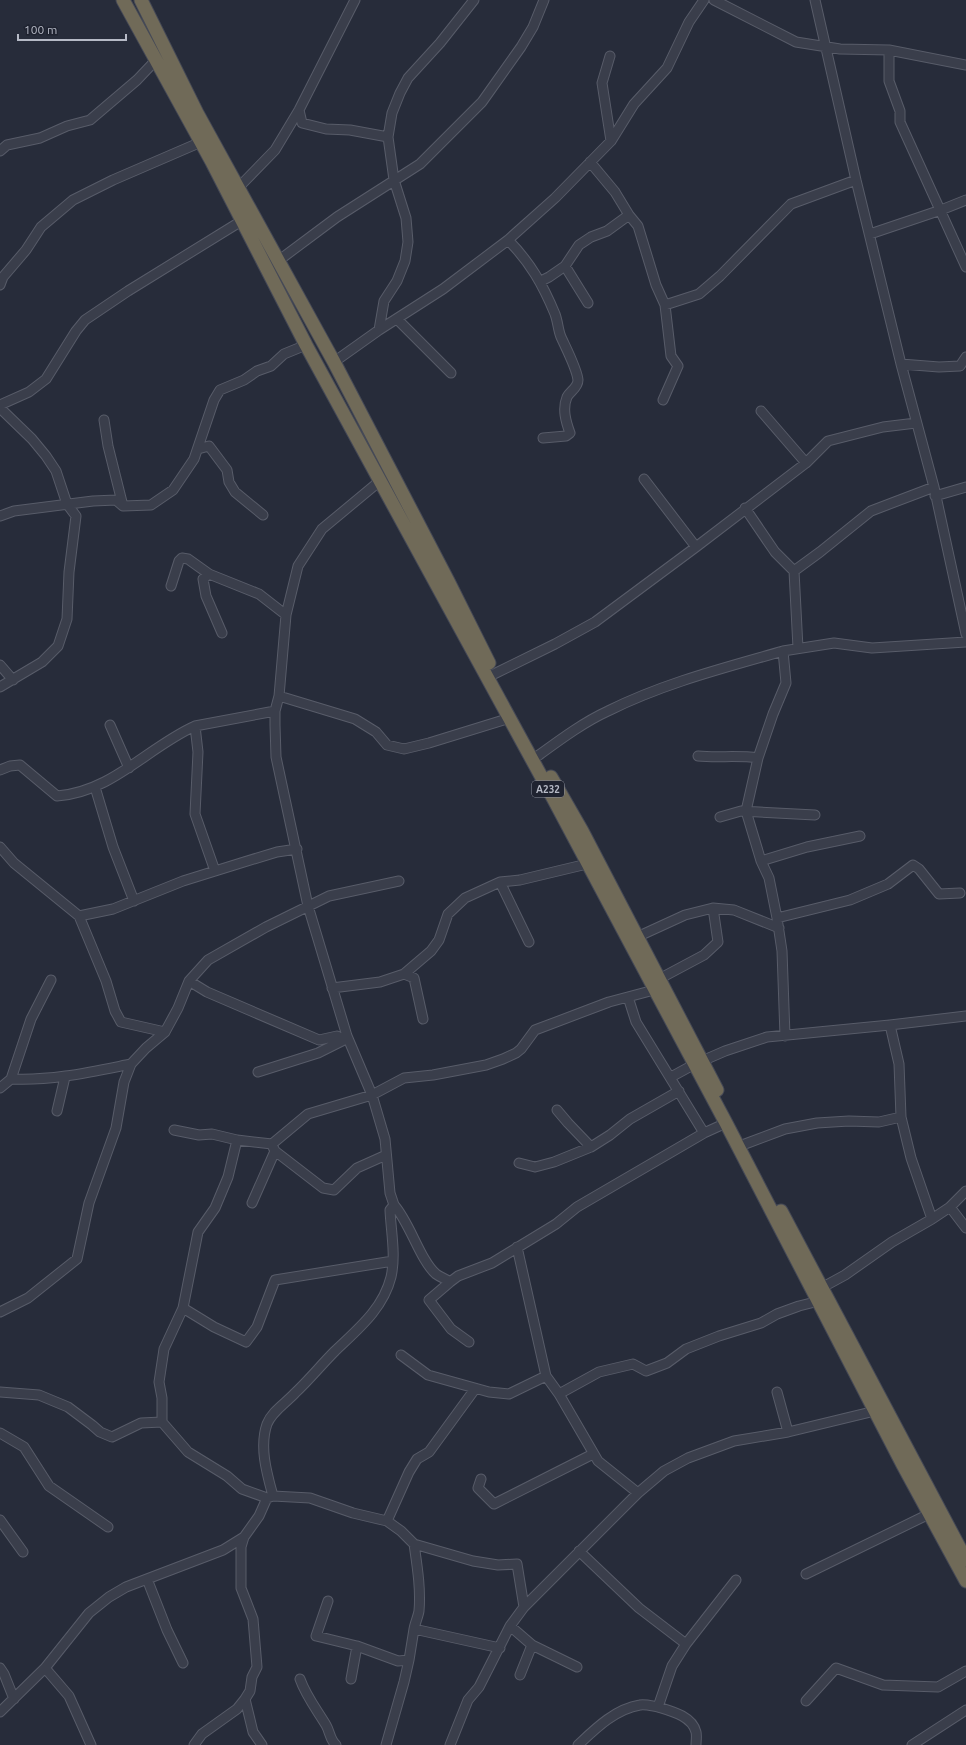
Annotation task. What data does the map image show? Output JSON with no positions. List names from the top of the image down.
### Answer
{
  "streets": {
    "highway": ["A232"]
  },
  "scale_bar": "100 m"
}
